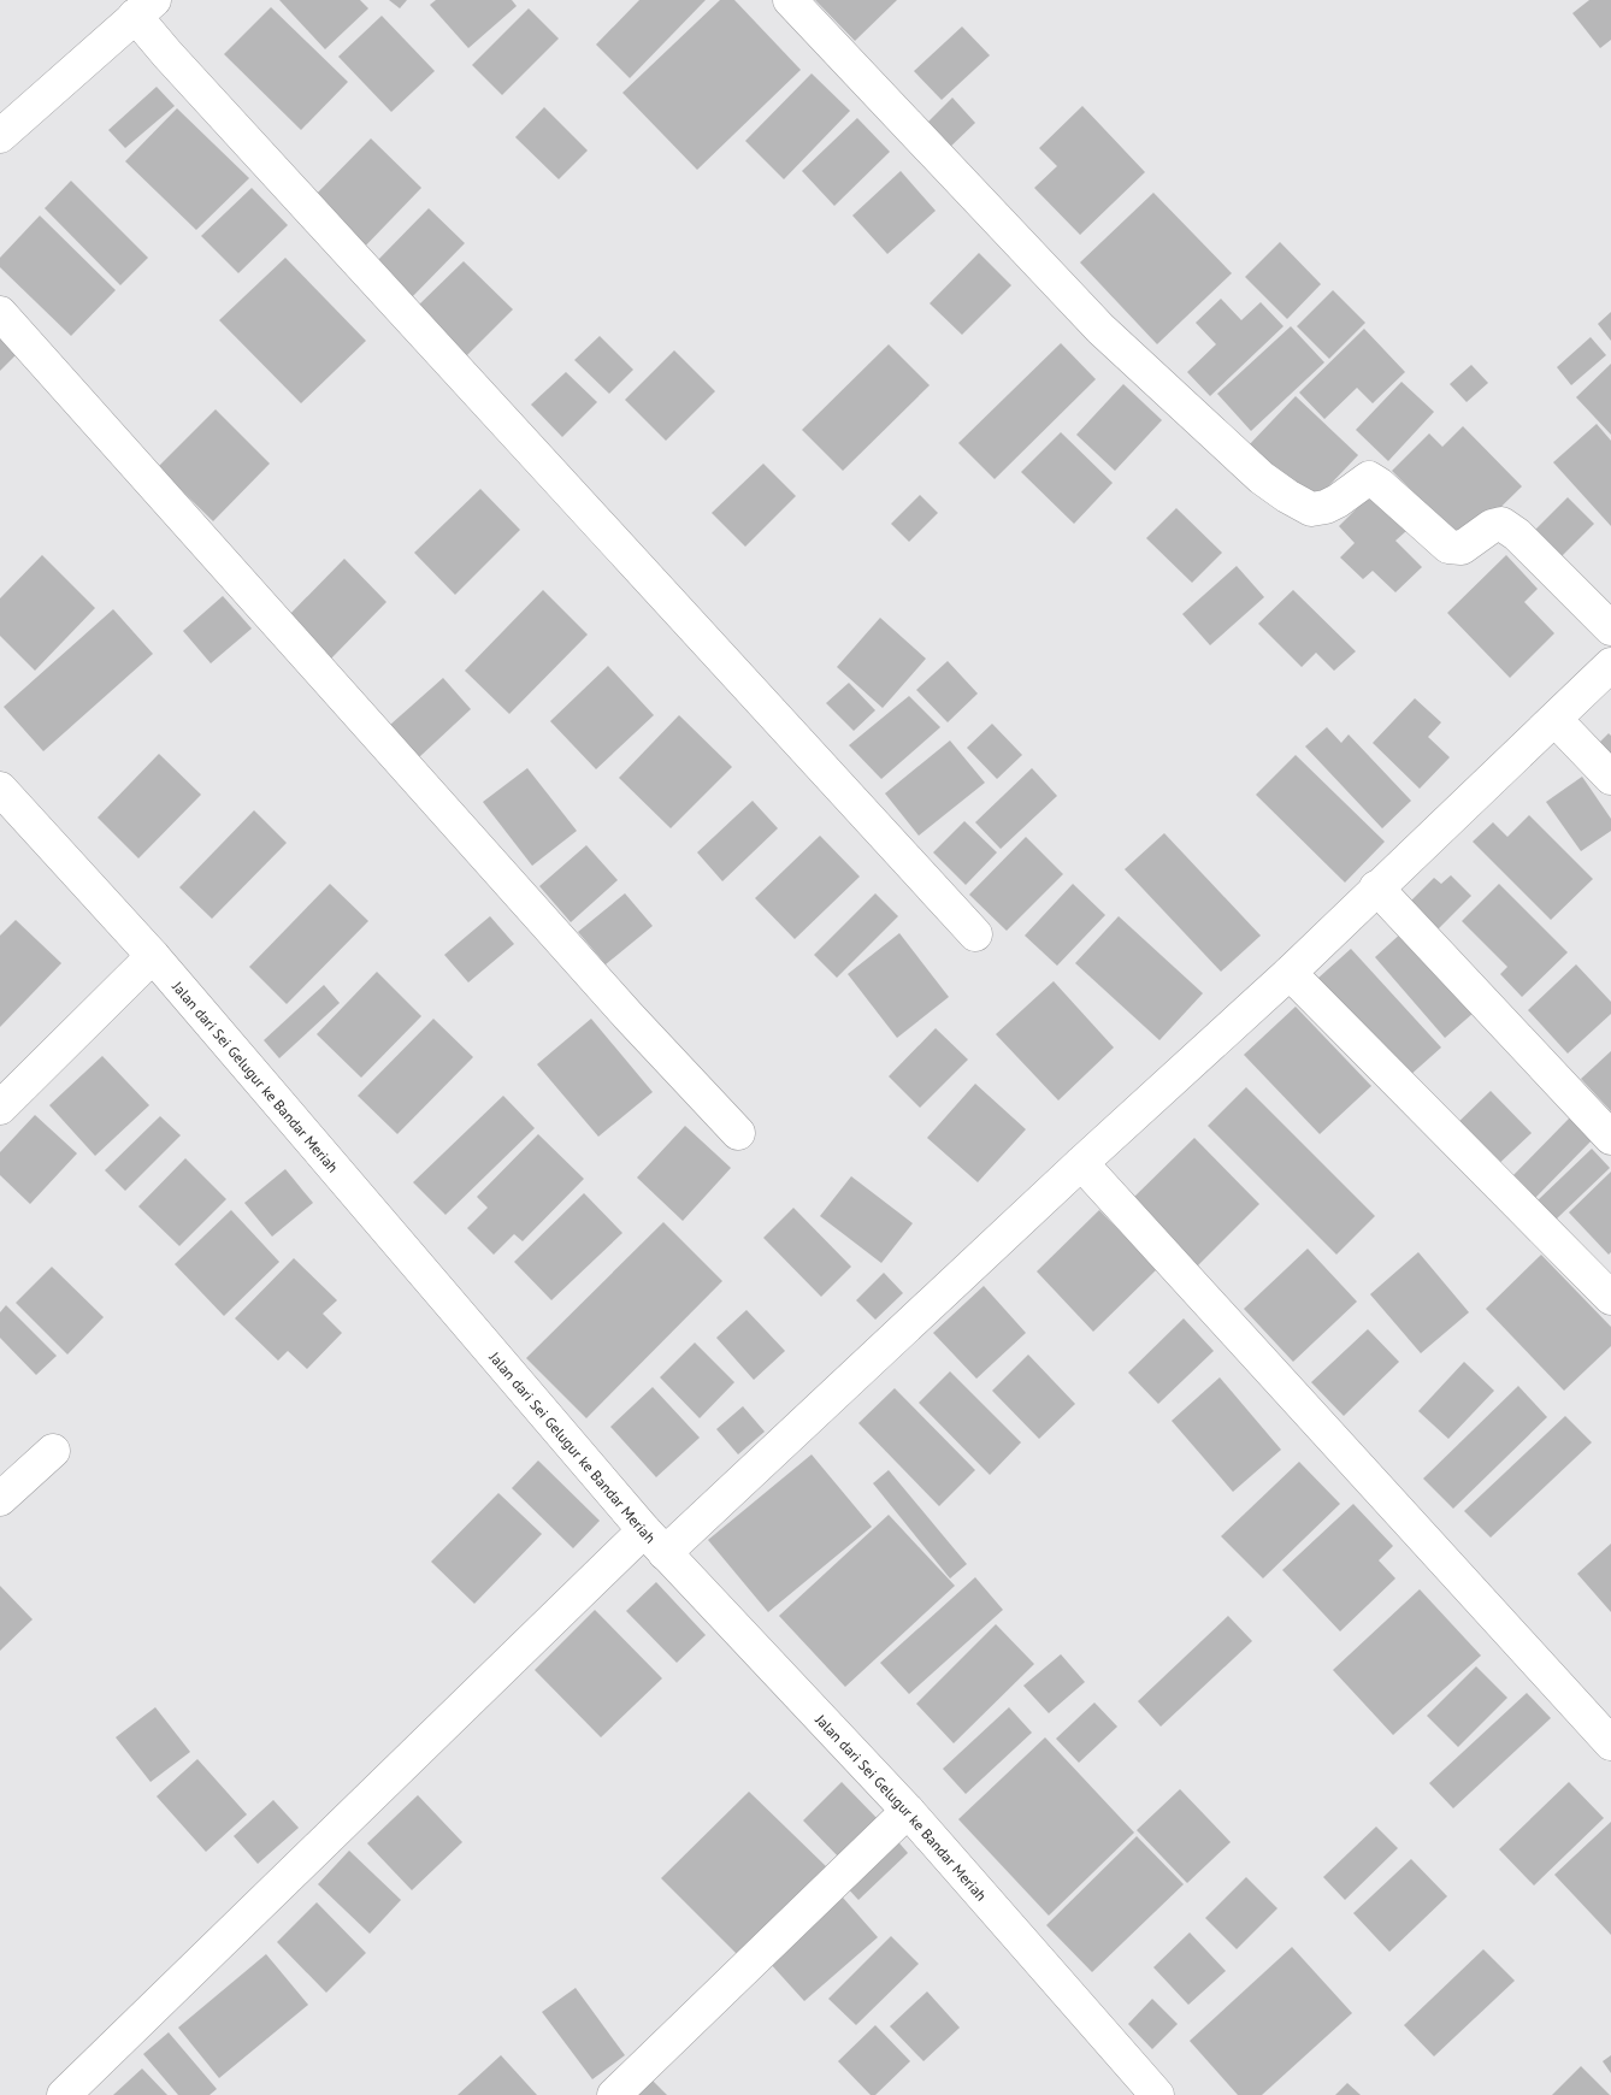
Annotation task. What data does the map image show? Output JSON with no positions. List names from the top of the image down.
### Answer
{
  "streets": {
    "street": ["Jalan dari Sei Gelugur ke Bandar Meriah"]
  }
}
